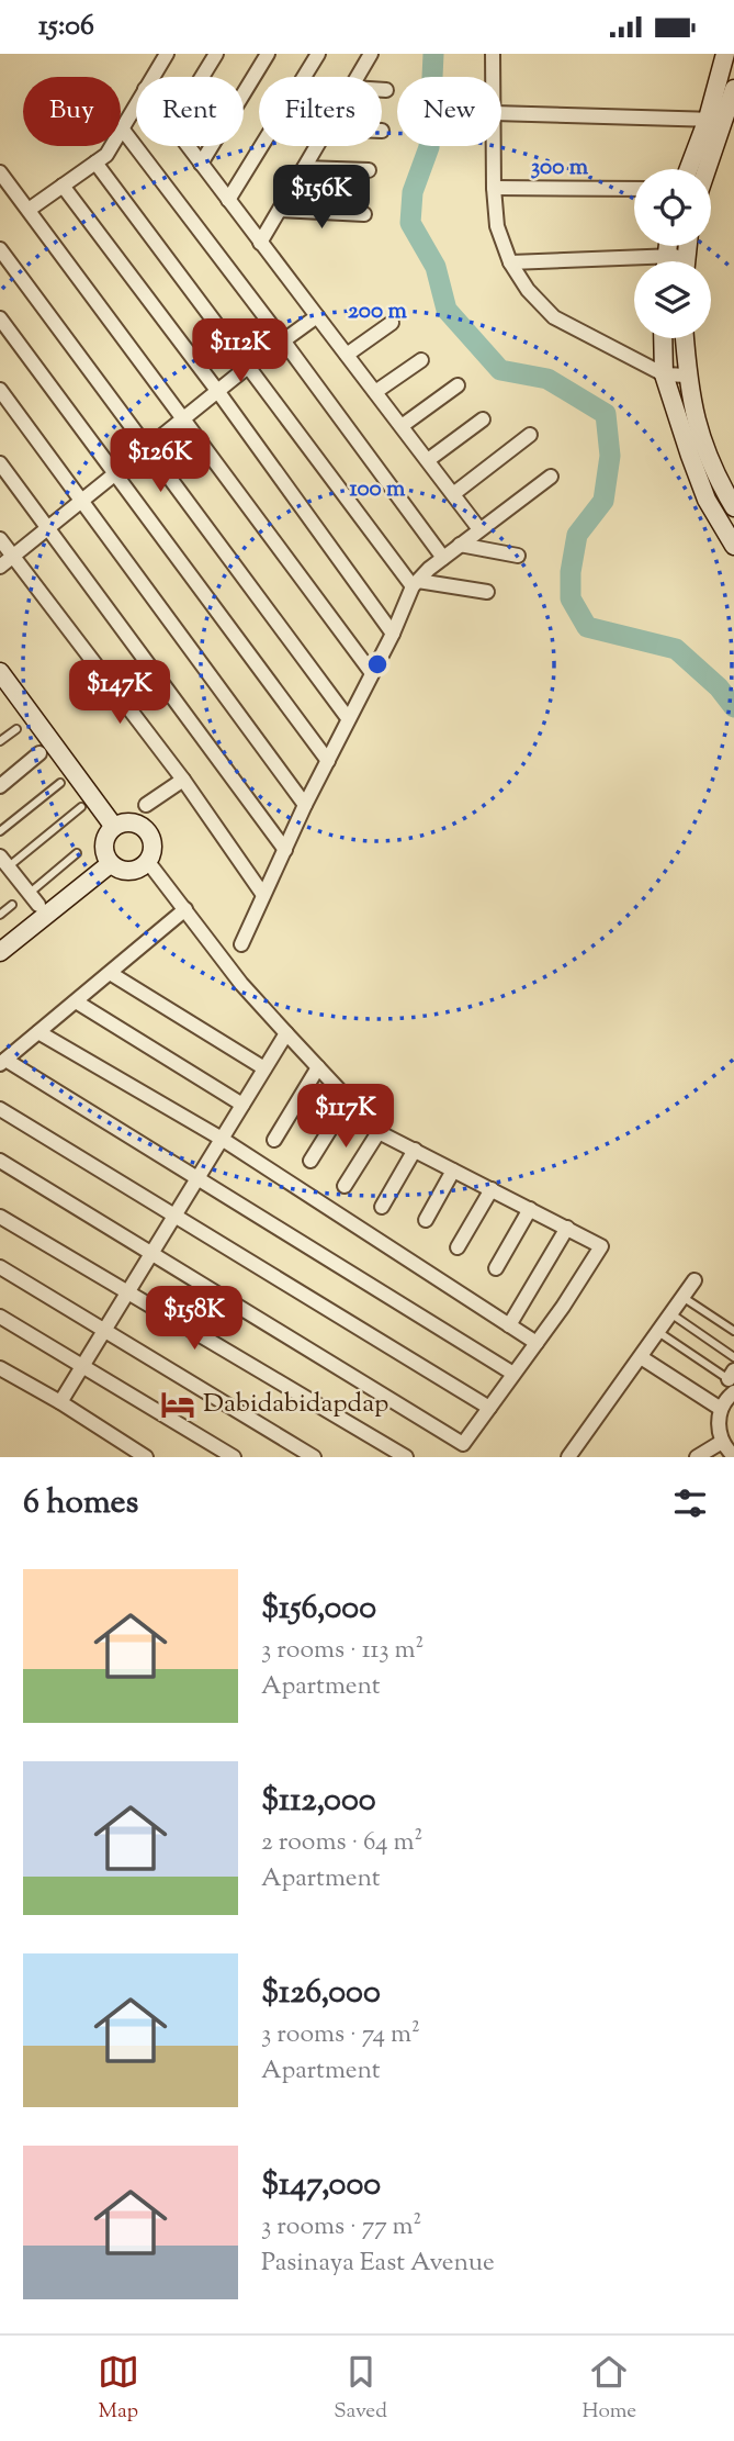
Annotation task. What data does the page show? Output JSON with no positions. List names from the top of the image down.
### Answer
{
  "places": {
    "hotel": ["Dabidabidapdap"]
  },
  "page": {
    "status": "15:06",
    "chip": [
      "Buy",
      "Rent",
      "Filters",
      "New"
    ],
    "price": [
      "$156K",
      "$112K",
      "$126K",
      "$147K",
      "$117K",
      "$158K"
    ],
    "heading": "6 homes",
    "list": [
      {
        "name": "$156,000",
        "note": "3 rooms · 113 m² · Apartment"
      },
      {
        "name": "$112,000",
        "note": "2 rooms · 64 m² · Apartment"
      },
      {
        "name": "$126,000",
        "note": "3 rooms · 74 m² · Apartment"
      },
      {
        "name": "$147,000",
        "note": "3 rooms · 77 m² · Pasinaya East Avenue"
      }
    ],
    "tabs": ["Map", "Saved", "Home"]
  },
  "rings": ["300 m", "200 m", "100 m"]
}
